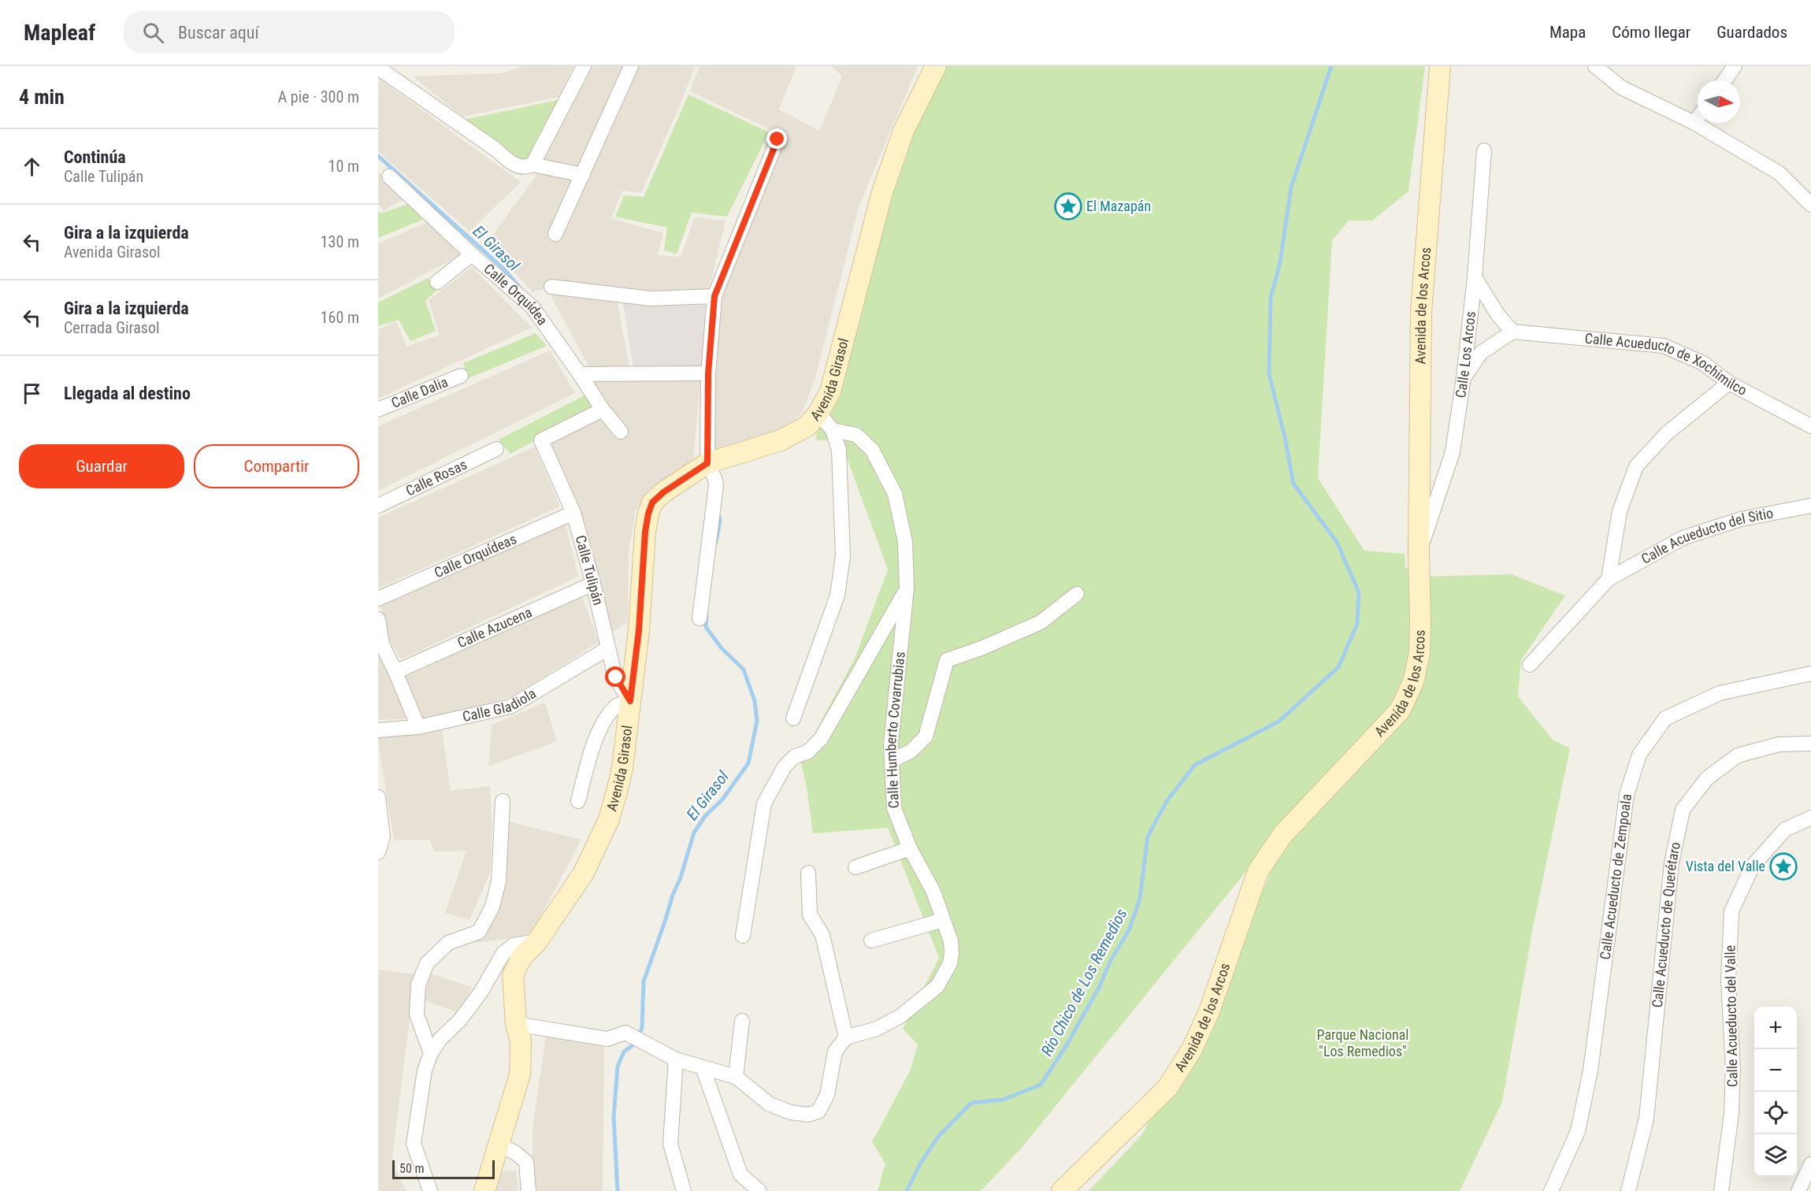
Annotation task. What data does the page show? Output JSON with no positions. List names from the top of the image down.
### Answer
{
  "streets": {
    "street": [
      "Calle Orquídea",
      "Avenida de los Arcos",
      "Calle Los Arcos",
      "Calle Acueducto de Xochimilco",
      "Avenida Girasol",
      "Calle Dalia",
      "Calle Rosas",
      "Calle Acueducto del Sitio",
      "Calle Orquídeas",
      "Calle Tulipán",
      "Calle Azucena",
      "Calle Gladiola",
      "Calle Humberto Covarrubias",
      "Calle Acueducto de Zempoala",
      "Calle Acueducto de Querétaro",
      "Calle Acueducto del Valle"
    ]
  },
  "crossings": [
    ["Calle Orquídea", "Calle Tulipán"],
    ["Avenida de los Arcos", "Calle Los Arcos"],
    ["Avenida Girasol", "Calle Tulipán"],
    ["Calle Orquídeas", "Calle Tulipán"],
    ["Calle Tulipán", "Calle Azucena"],
    ["Calle Tulipán", "Calle Gladiola"]
  ],
  "water": ["El Girasol", "Río Chico de Los Remedios"],
  "parks": ["Parque Nacional \"Los Remedios\""],
  "places": {
    "place": ["El Mazapán", "Vista del Valle"]
  },
  "scale_bar": "50 m",
  "north": "right",
  "page": {
    "header": "Mapleaf",
    "search": "Buscar aquí",
    "nav": ["Mapa", "Cómo llegar", "Guardados"],
    "heading": ["4 min", "A pie · 300 m"],
    "list": [
      ["Continúa", "Calle Tulipán", "10 m"],
      ["Gira a la izquierda", "Avenida Girasol", "130 m"],
      ["Gira a la izquierda", "Cerrada Girasol", "160 m"],
      "Llegada al destino"
    ],
    "buttons": ["Guardar", "Compartir"],
    "map_buttons": ["+", "−"],
    "scale": "50 m"
  }
}
